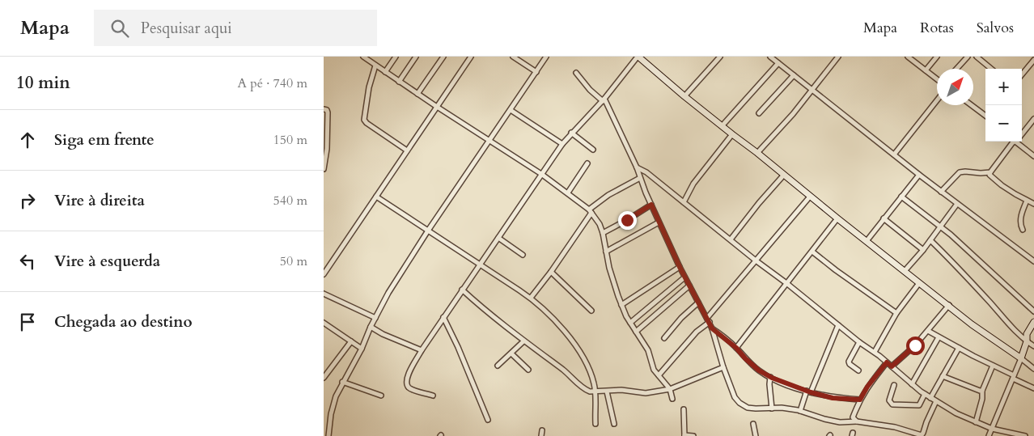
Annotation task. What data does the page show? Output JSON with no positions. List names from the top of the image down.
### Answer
{
  "north": "top right",
  "page": {
    "header": "Mapa",
    "search": "Pesquisar aqui",
    "nav": ["Mapa", "Rotas", "Salvos"],
    "heading": ["10 min", "A pé · 740 m"],
    "map_buttons": ["+", "−"],
    "list": [
      ["Siga em frente", "150 m"],
      ["Vire à direita", "540 m"],
      ["Vire à esquerda", "50 m"],
      "Chegada ao destino"
    ]
  }
}
